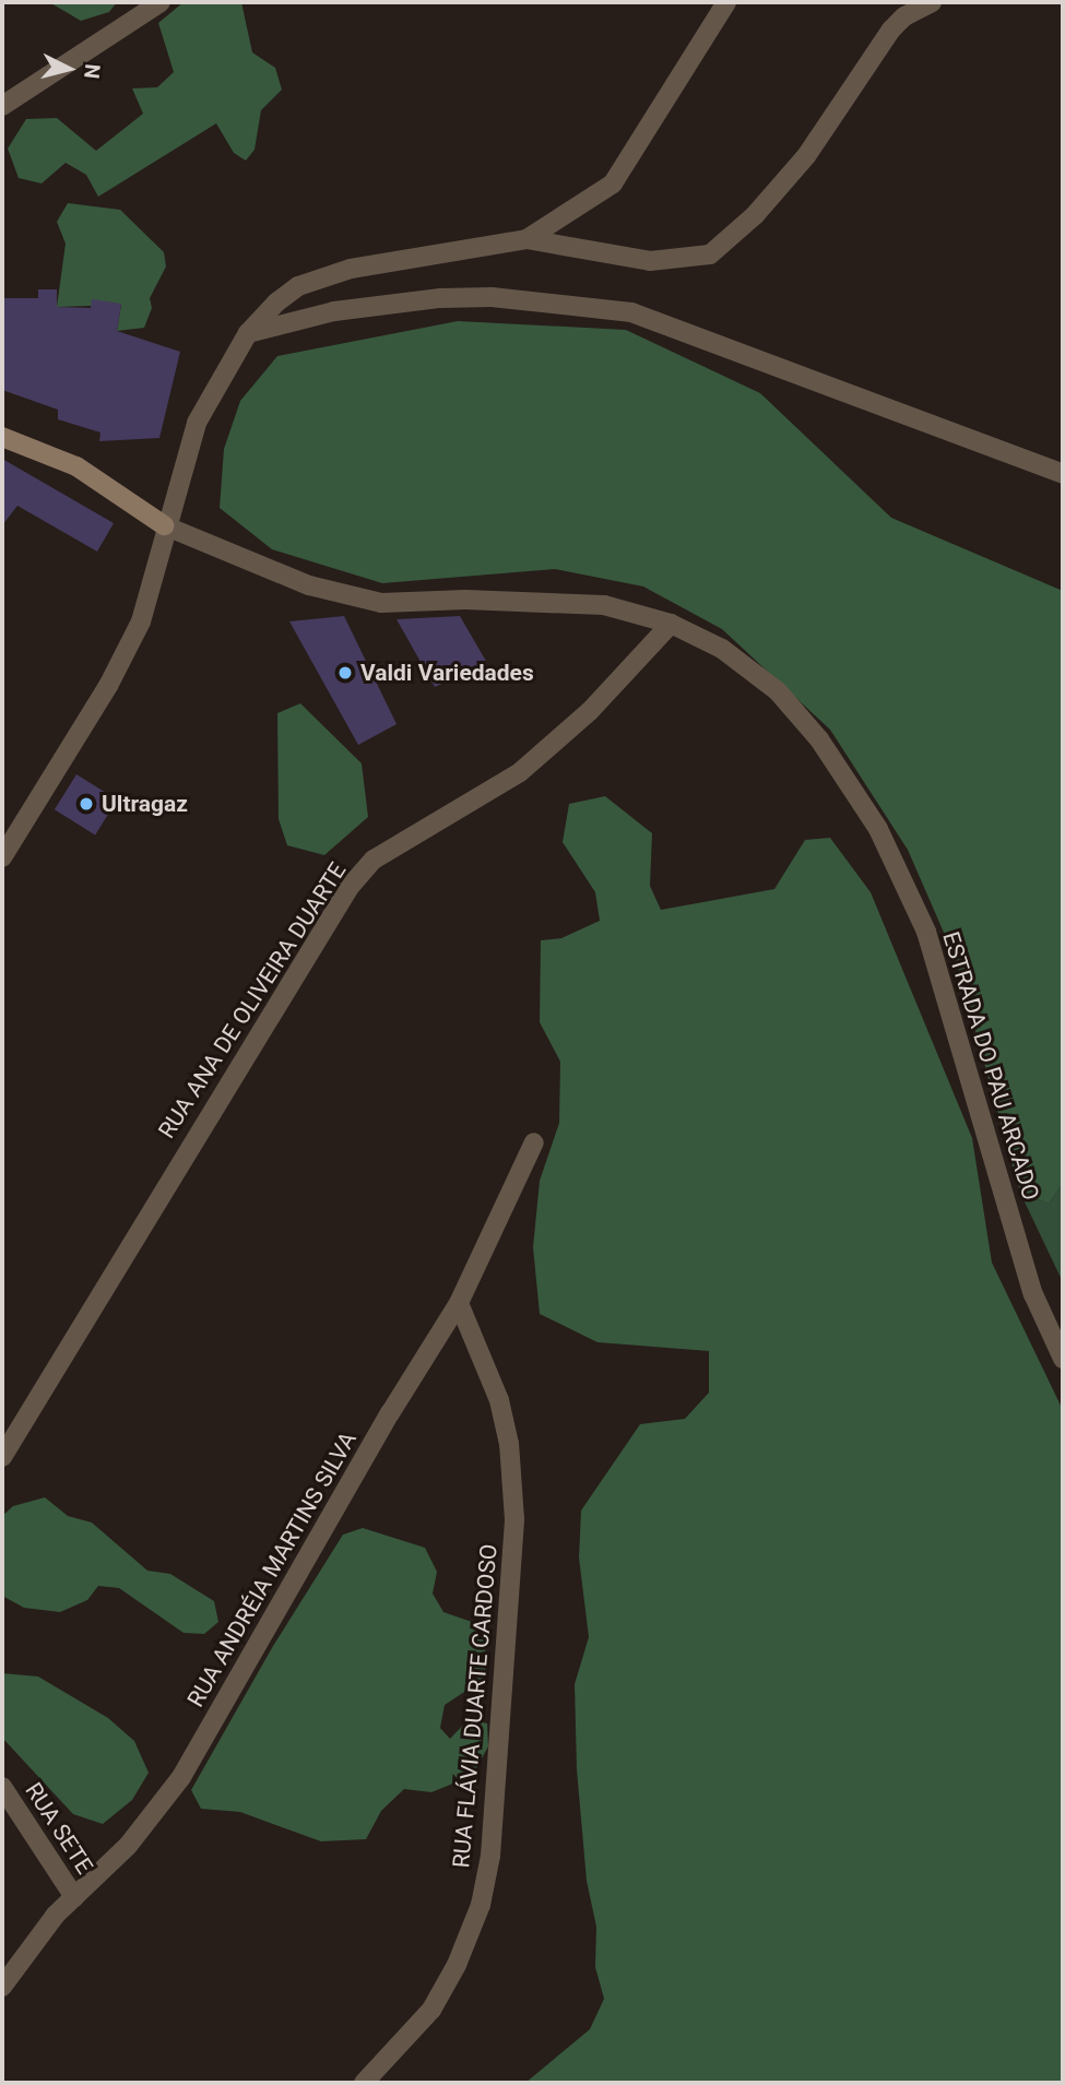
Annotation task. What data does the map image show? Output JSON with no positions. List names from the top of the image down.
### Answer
{
  "streets": {
    "street": [
      "RUA ANA DE OLIVEIRA DUARTE",
      "ESTRADA DO PAU ARCADO",
      "RUA ANDRÉIA MARTINS SILVA",
      "RUA FLÁVIA DUARTE CARDOSO",
      "RUA SETE"
    ]
  },
  "crossings": [
    ["RUA ANA DE OLIVEIRA DUARTE", "ESTRADA DO PAU ARCADO"],
    ["RUA ANDRÉIA MARTINS SILVA", "RUA FLÁVIA DUARTE CARDOSO"],
    ["RUA ANDRÉIA MARTINS SILVA", "RUA SETE"]
  ],
  "places": ["Valdi Variedades", "Ultragaz"],
  "north": "right"
}
